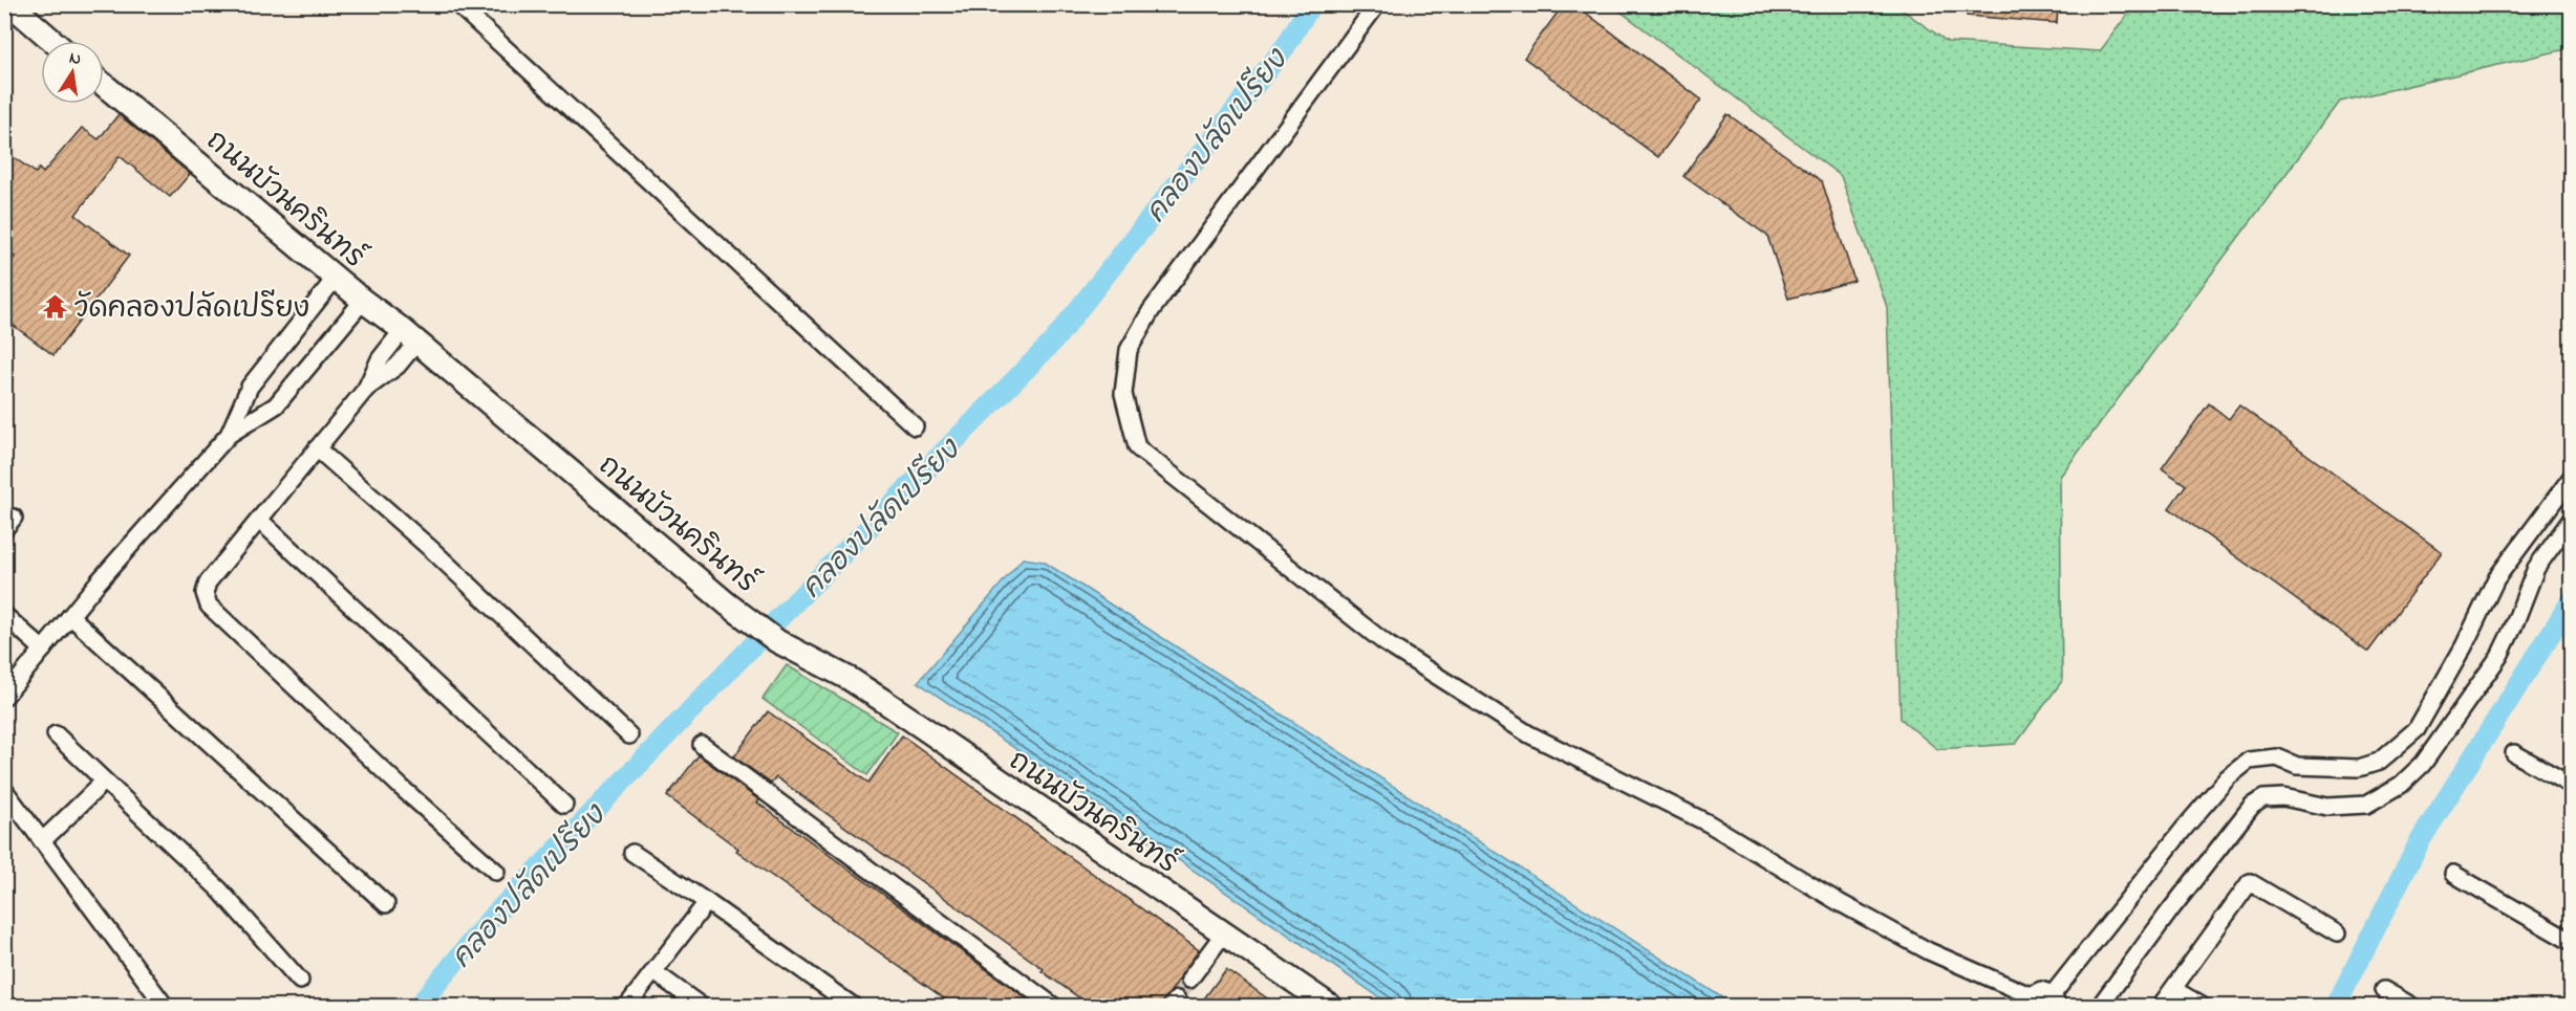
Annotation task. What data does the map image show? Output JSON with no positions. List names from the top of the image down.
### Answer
{
  "streets": {
    "street": ["ถนนบัวนครินทร์"]
  },
  "water": ["คลองปลัดเปรียง"],
  "places": {
    "temple": ["วัดคลองปลัดเปรียง"]
  },
  "north": "top"
}
